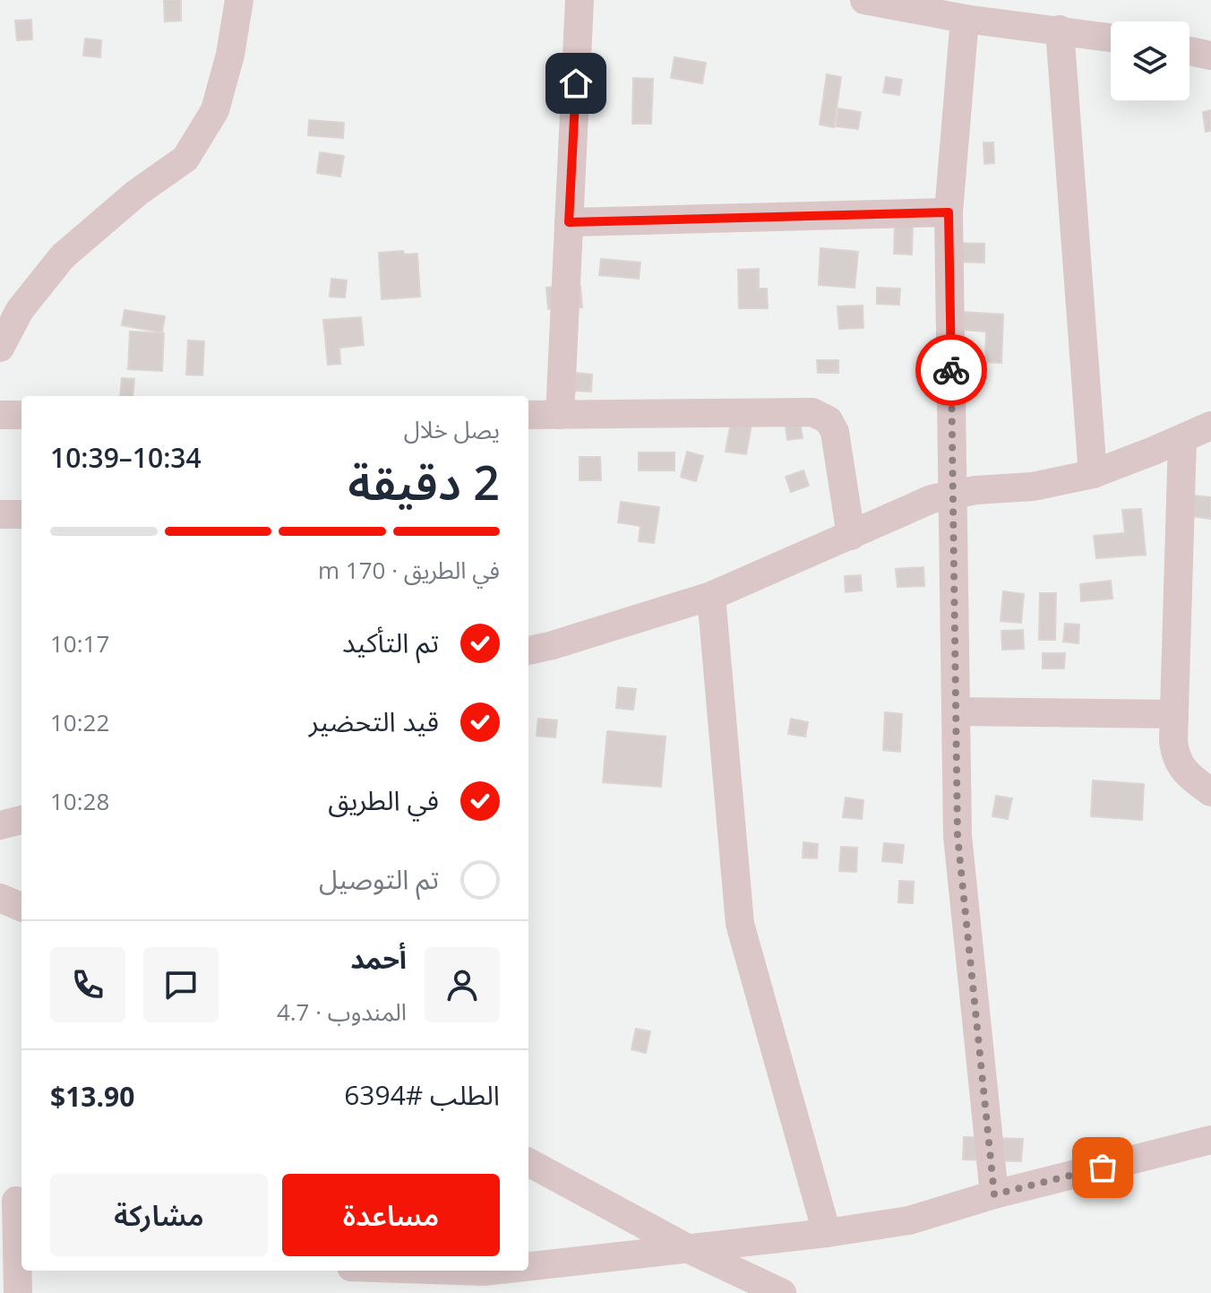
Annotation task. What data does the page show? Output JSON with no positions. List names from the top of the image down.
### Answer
{
  "page": {
    "heading": ["2 دقيقة", "يصل خلال", "10:34–10:39"],
    "panel": [
      "أحمد",
      "المندوب · 4.7",
      "الطلب #6394",
      "$13.90"
    ],
    "bar": "في الطريق · 170 m",
    "list": [
      ["تم التأكيد", "10:17"],
      ["قيد التحضير", "10:22"],
      ["في الطريق", "10:28"],
      "تم التوصيل"
    ],
    "buttons": ["مساعدة", "مشاركة"]
  }
}
